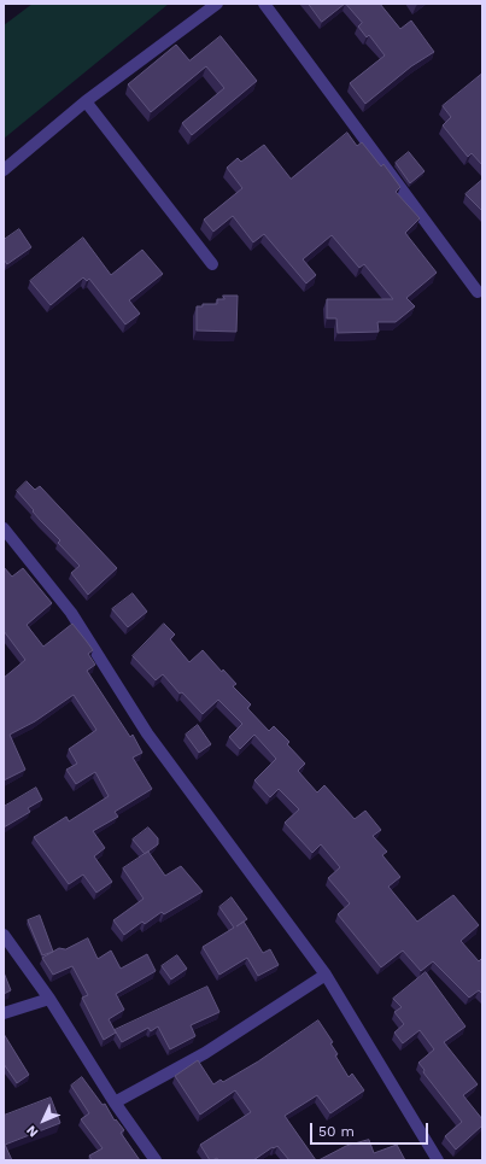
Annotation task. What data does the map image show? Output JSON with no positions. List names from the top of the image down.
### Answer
{
  "scale_bar": "50 m",
  "north": "bottom left"
}
